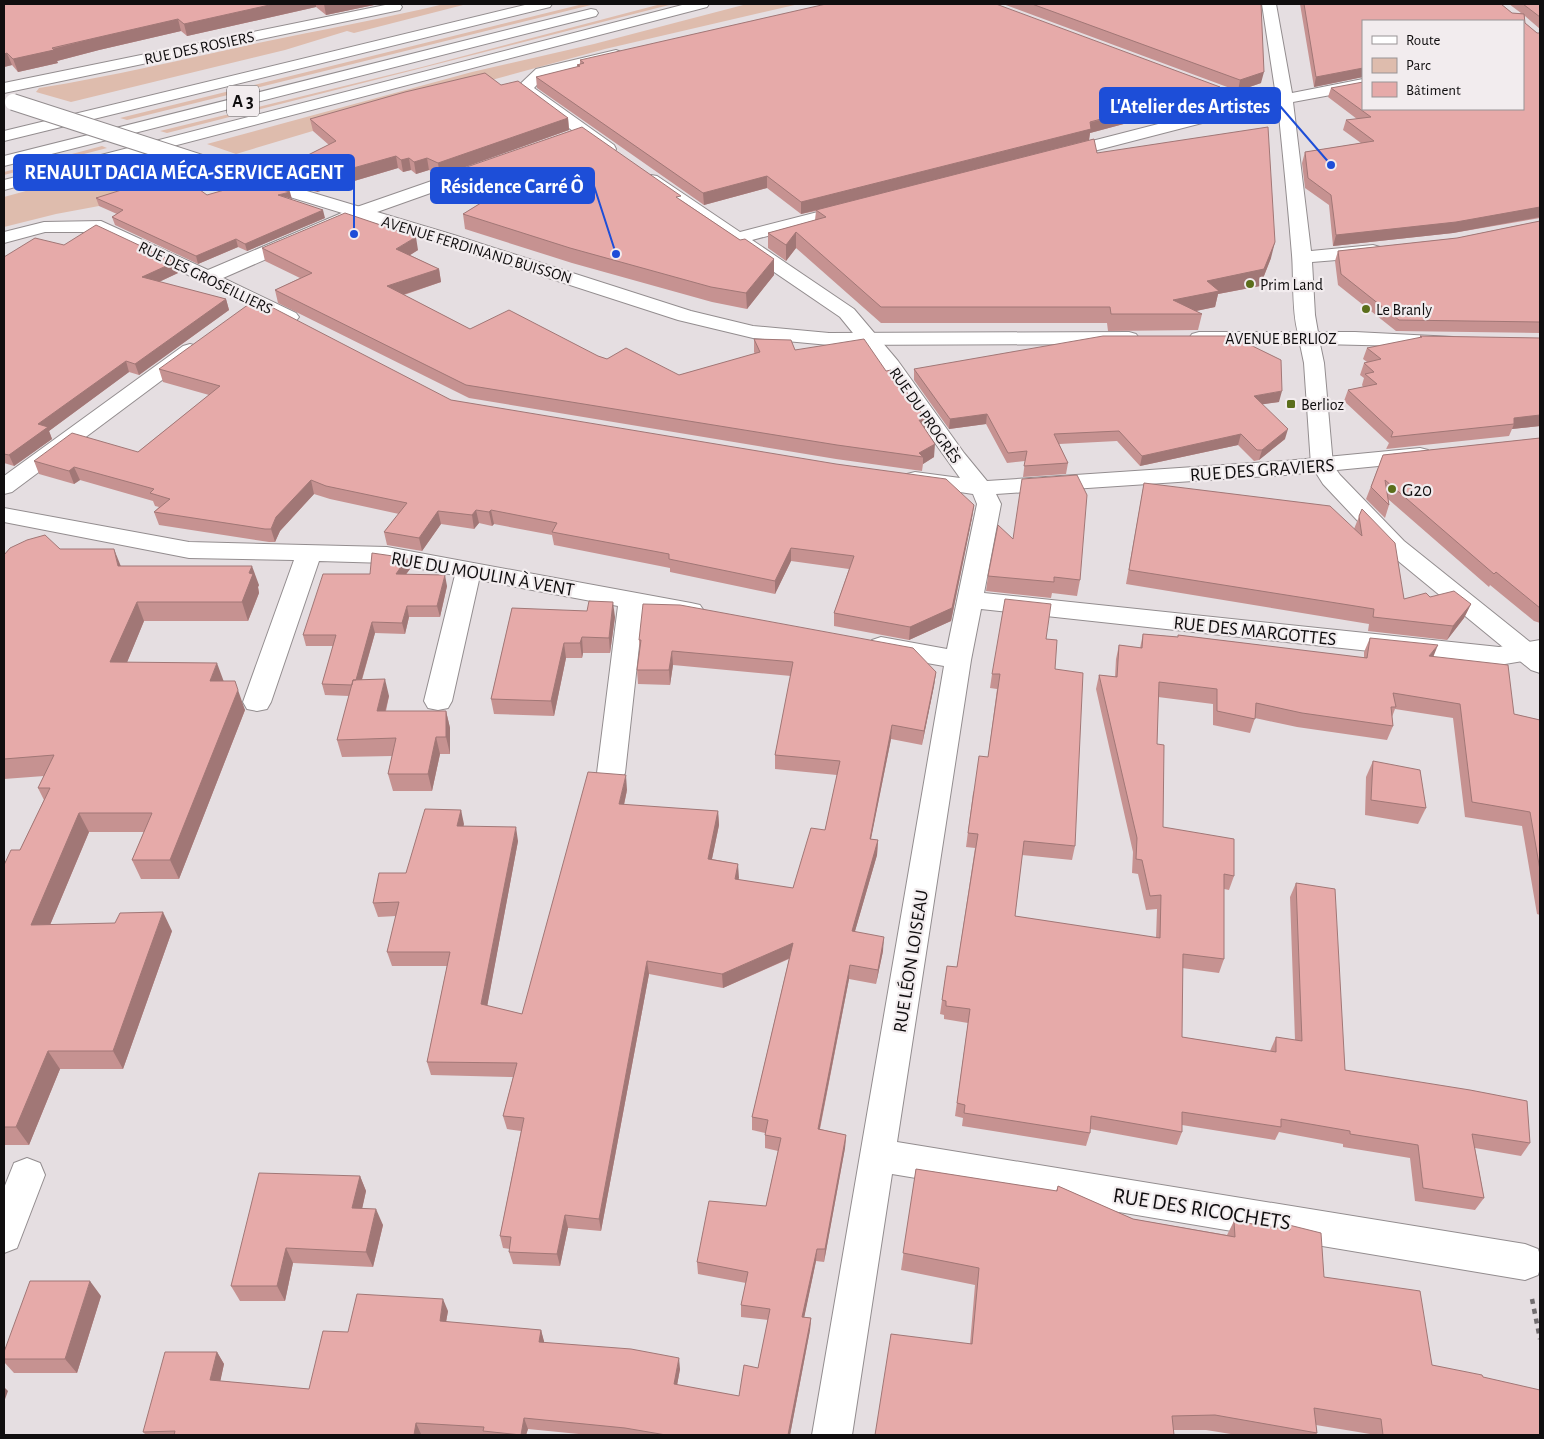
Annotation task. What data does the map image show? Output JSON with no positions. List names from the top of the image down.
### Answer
{
  "streets": {
    "main road": [
      "RUE DES ROSIERS",
      "A 3",
      "AVENUE FERDINAND BUISSON",
      "RUE DES GROSEILLIERS",
      "AVENUE BERLIOZ",
      "RUE DU PROGRÈS",
      "RUE DES GRAVIERS",
      "RUE DU MOULIN À VENT",
      "RUE DES MARGOTTES",
      "RUE LÉON LOISEAU",
      "RUE DES RICOCHETS"
    ]
  },
  "crossings": [
    ["RUE DES ROSIERS", "AVENUE FERDINAND BUISSON"],
    ["AVENUE FERDINAND BUISSON", "RUE DU PROGRÈS"],
    ["RUE DU PROGRÈS", "RUE DES GRAVIERS"],
    ["RUE DU PROGRÈS", "RUE LÉON LOISEAU"],
    ["RUE DES GRAVIERS", "RUE LÉON LOISEAU"],
    ["RUE DES MARGOTTES", "RUE LÉON LOISEAU"],
    ["RUE LÉON LOISEAU", "RUE DES RICOCHETS"]
  ],
  "places": {
    "other": [
      "L'Atelier des Artistes",
      "RENAULT DACIA MÉCA-SERVICE AGENT",
      "Résidence Carré Ô",
      "Prim Land",
      "Le Branly",
      "G20"
    ],
    "transit": ["Berlioz"]
  },
  "legend": ["Route", "Parc", "Bâtiment"]
}
